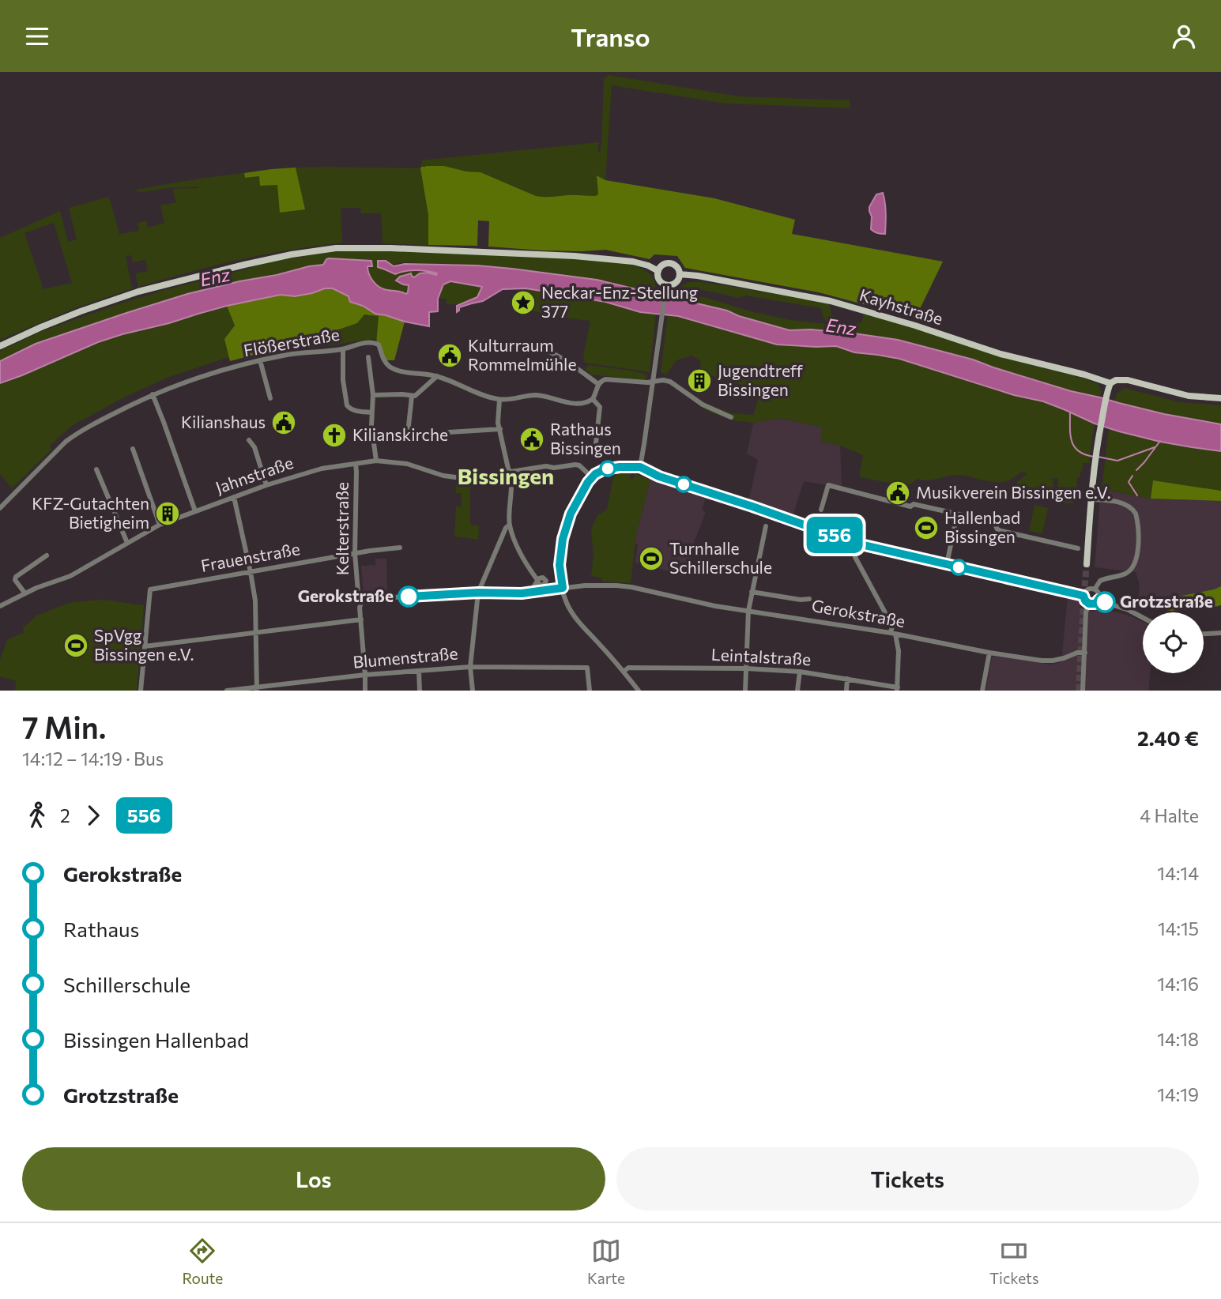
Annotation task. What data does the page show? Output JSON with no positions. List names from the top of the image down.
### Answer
{
  "streets": {
    "main road": ["Kayhstraße"],
    "street": [
      "Flößerstraße",
      "Jahnstraße",
      "Kelterstraße",
      "Frauenstraße",
      "Gerokstraße",
      "Leintalstraße",
      "Blumenstraße"
    ]
  },
  "crossings": [
    ["Jahnstraße", "Kelterstraße"],
    ["Kelterstraße", "Frauenstraße"],
    ["Kelterstraße", "Gerokstraße"],
    ["Kelterstraße", "Blumenstraße"]
  ],
  "districts": ["Bissingen"],
  "water": ["Enz"],
  "places": {
    "place": ["Neckar-Enz-Stellung 377"],
    "public building": [
      "Kulturraum Rommelmühle",
      "Kilianshaus",
      "Rathaus Bissingen",
      "Musikverein Bissingen e.V."
    ],
    "building": ["Jugendtreff Bissingen", "KFZ-Gutachten Bietigheim"],
    "church": ["Kilianskirche"],
    "sports": ["Hallenbad Bissingen", "Turnhalle Schillerschule", "SpVgg Bissingen e.V."],
    "other": ["Gerokstraße", "Grotzstraße"]
  },
  "lines": ["bus line 556"],
  "page": {
    "header": "Transo",
    "on_map": "556",
    "heading": ["7 Min.", "14:12 – 14:19 · Bus", "2.40 €"],
    "legs": ["2", "556", "4 Halte"],
    "list": [
      {
        "name": "Gerokstraße",
        "value": "14:14"
      },
      {
        "name": "Rathaus",
        "value": "14:15"
      },
      {
        "name": "Schillerschule",
        "value": "14:16"
      },
      {
        "name": "Bissingen Hallenbad",
        "value": "14:18"
      },
      {
        "name": "Grotzstraße",
        "value": "14:19"
      }
    ],
    "buttons": ["Los", "Tickets"],
    "tabs": ["Route", "Karte", "Tickets"]
  }
}
